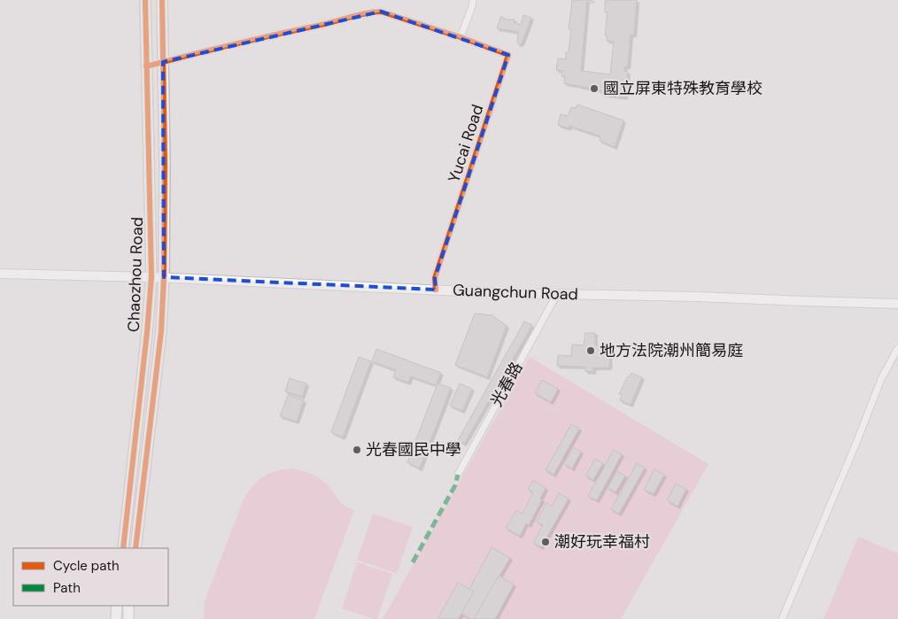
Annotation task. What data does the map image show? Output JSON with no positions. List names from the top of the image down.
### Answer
{
  "streets": {
    "main road": ["Chaozhou Road", "Guangchun Road"],
    "street": ["Yucai Road", "光春路"]
  },
  "crossings": [
    ["Yucai Road", "Guangchun Road"],
    ["Chaozhou Road", "Guangchun Road"],
    ["Guangchun Road", "光春路"]
  ],
  "places": [
    "國立屏東特殊教育學校",
    "地方法院潮州簡易庭",
    "光春國民中學",
    "潮好玩幸福村"
  ],
  "legend": ["Cycle path", "Path"]
}
